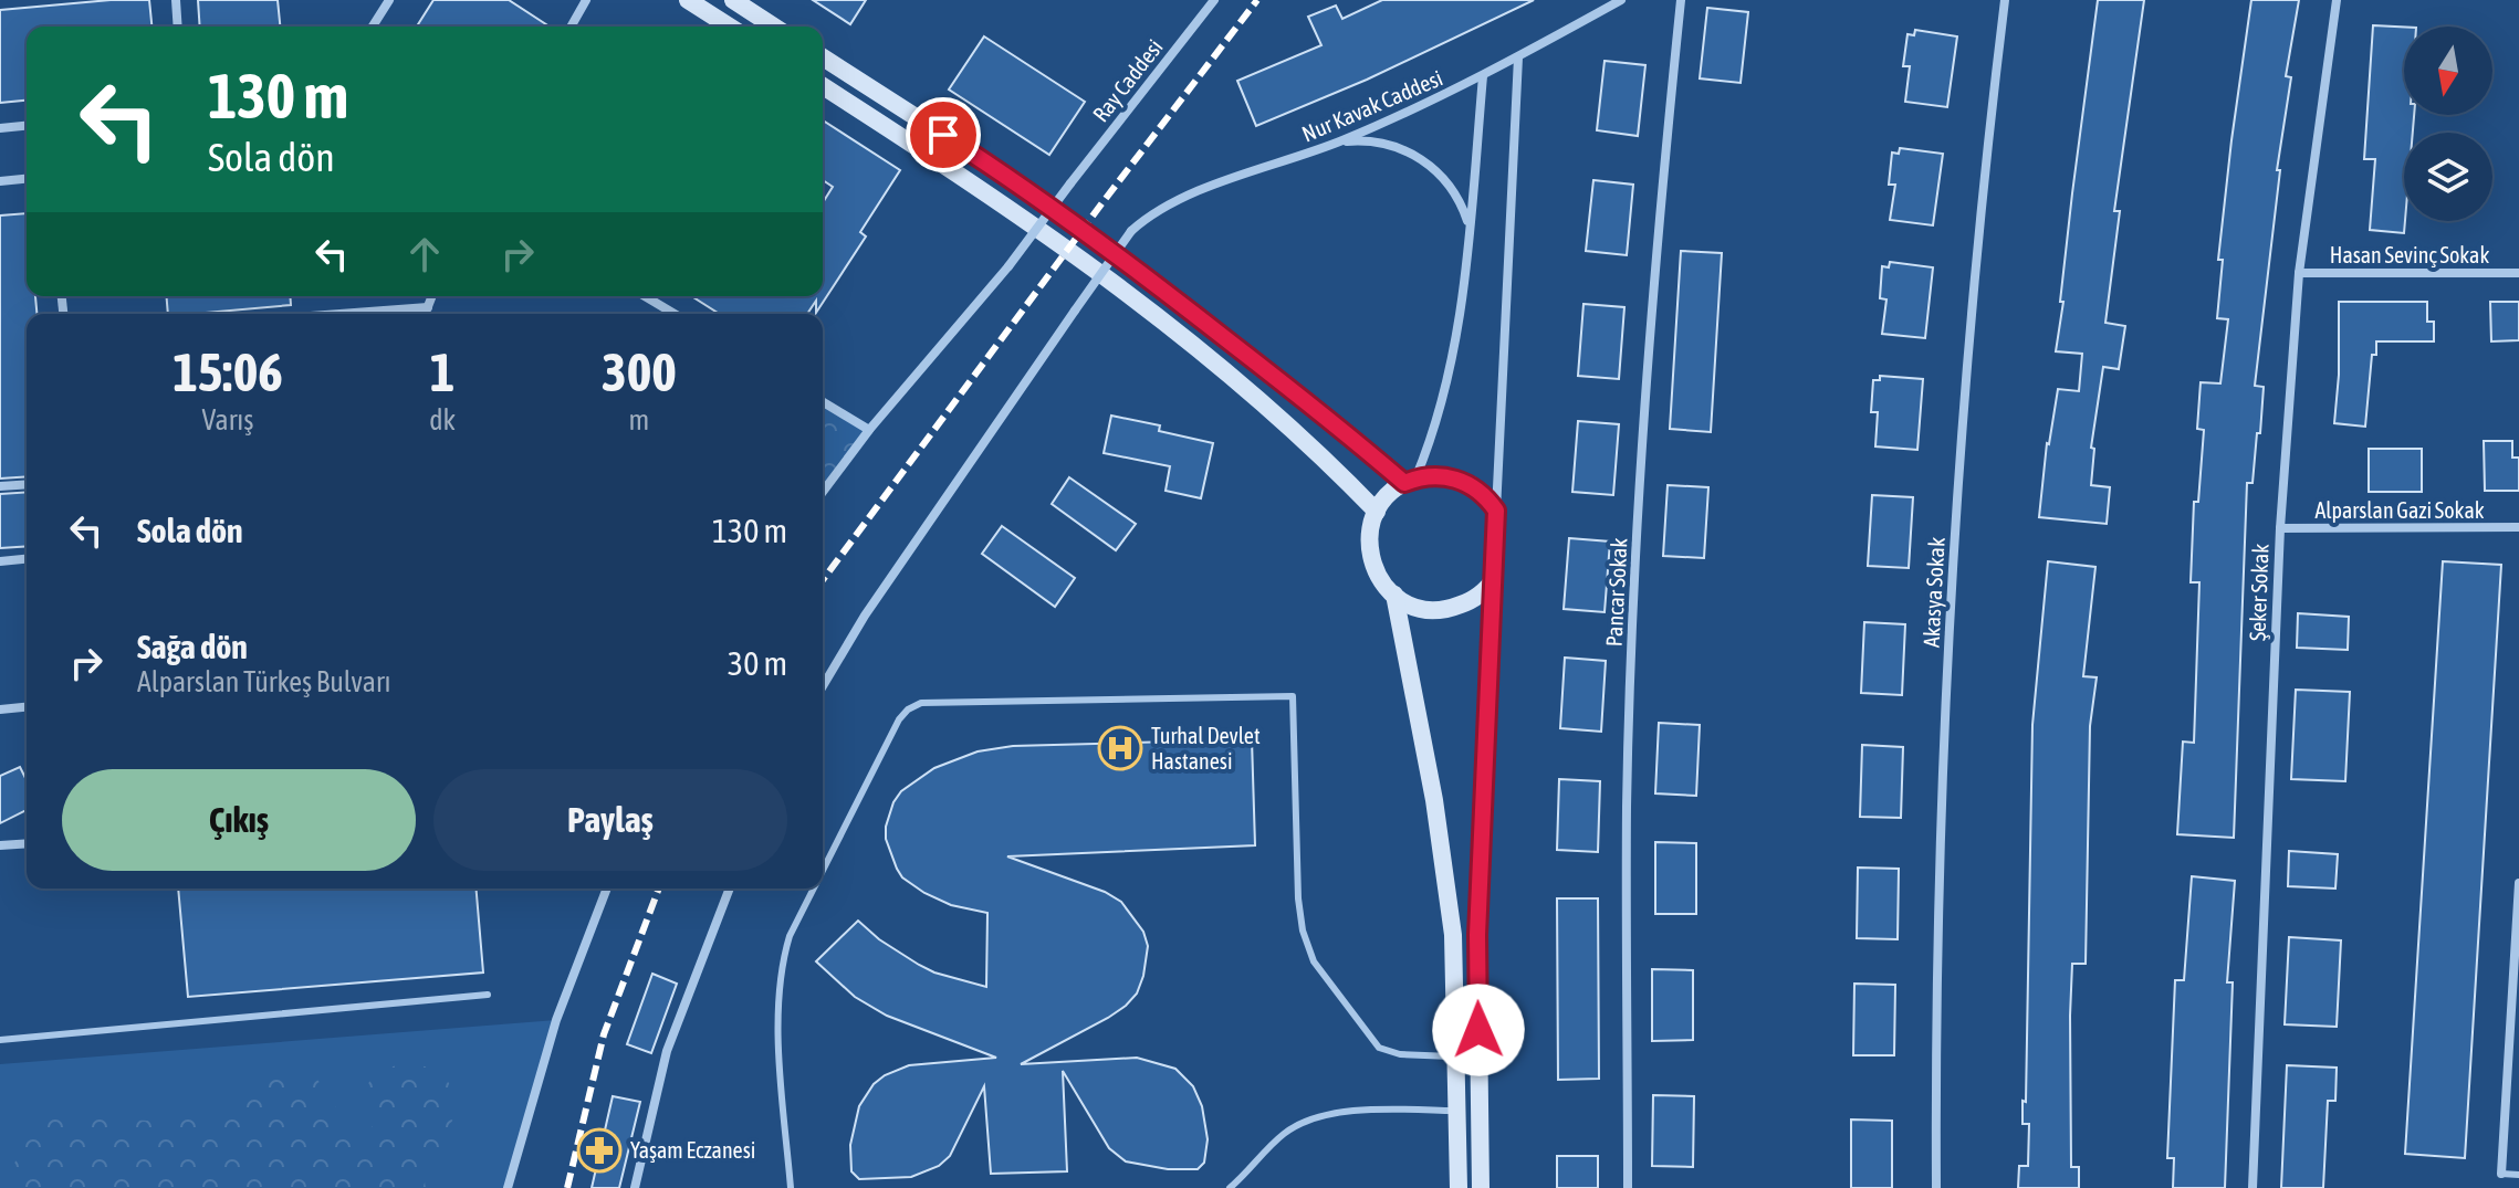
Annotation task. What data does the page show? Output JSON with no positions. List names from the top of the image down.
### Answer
{
  "streets": {
    "street": [
      "Ray Caddesi",
      "Nur Kavak Caddesi",
      "Hasan Sevinç Sokak",
      "Alparslan Gazi Sokak",
      "Pancar Sokak",
      "Akasya Sokak",
      "Şeker Sokak"
    ]
  },
  "crossings": [
    ["Hasan Sevinç Sokak", "Şeker Sokak"],
    ["Alparslan Gazi Sokak", "Şeker Sokak"]
  ],
  "places": {
    "hospital": ["Turhal Devlet Hastanesi"],
    "pharmacy": ["Yaşam Eczanesi"]
  },
  "north": "bottom",
  "page": {
    "turn": ["130 m", "Sola dön"],
    "eta": [
      "15:06",
      "Varış",
      "1",
      "dk",
      "300",
      "m"
    ],
    "list": [
      {
        "name": "Sola dön",
        "value": "130 m"
      },
      {
        "name": "Sağa dön",
        "note": "Alparslan Türkeş Bulvarı",
        "value": "30 m"
      }
    ],
    "buttons": ["Çıkış", "Paylaş"]
  }
}
